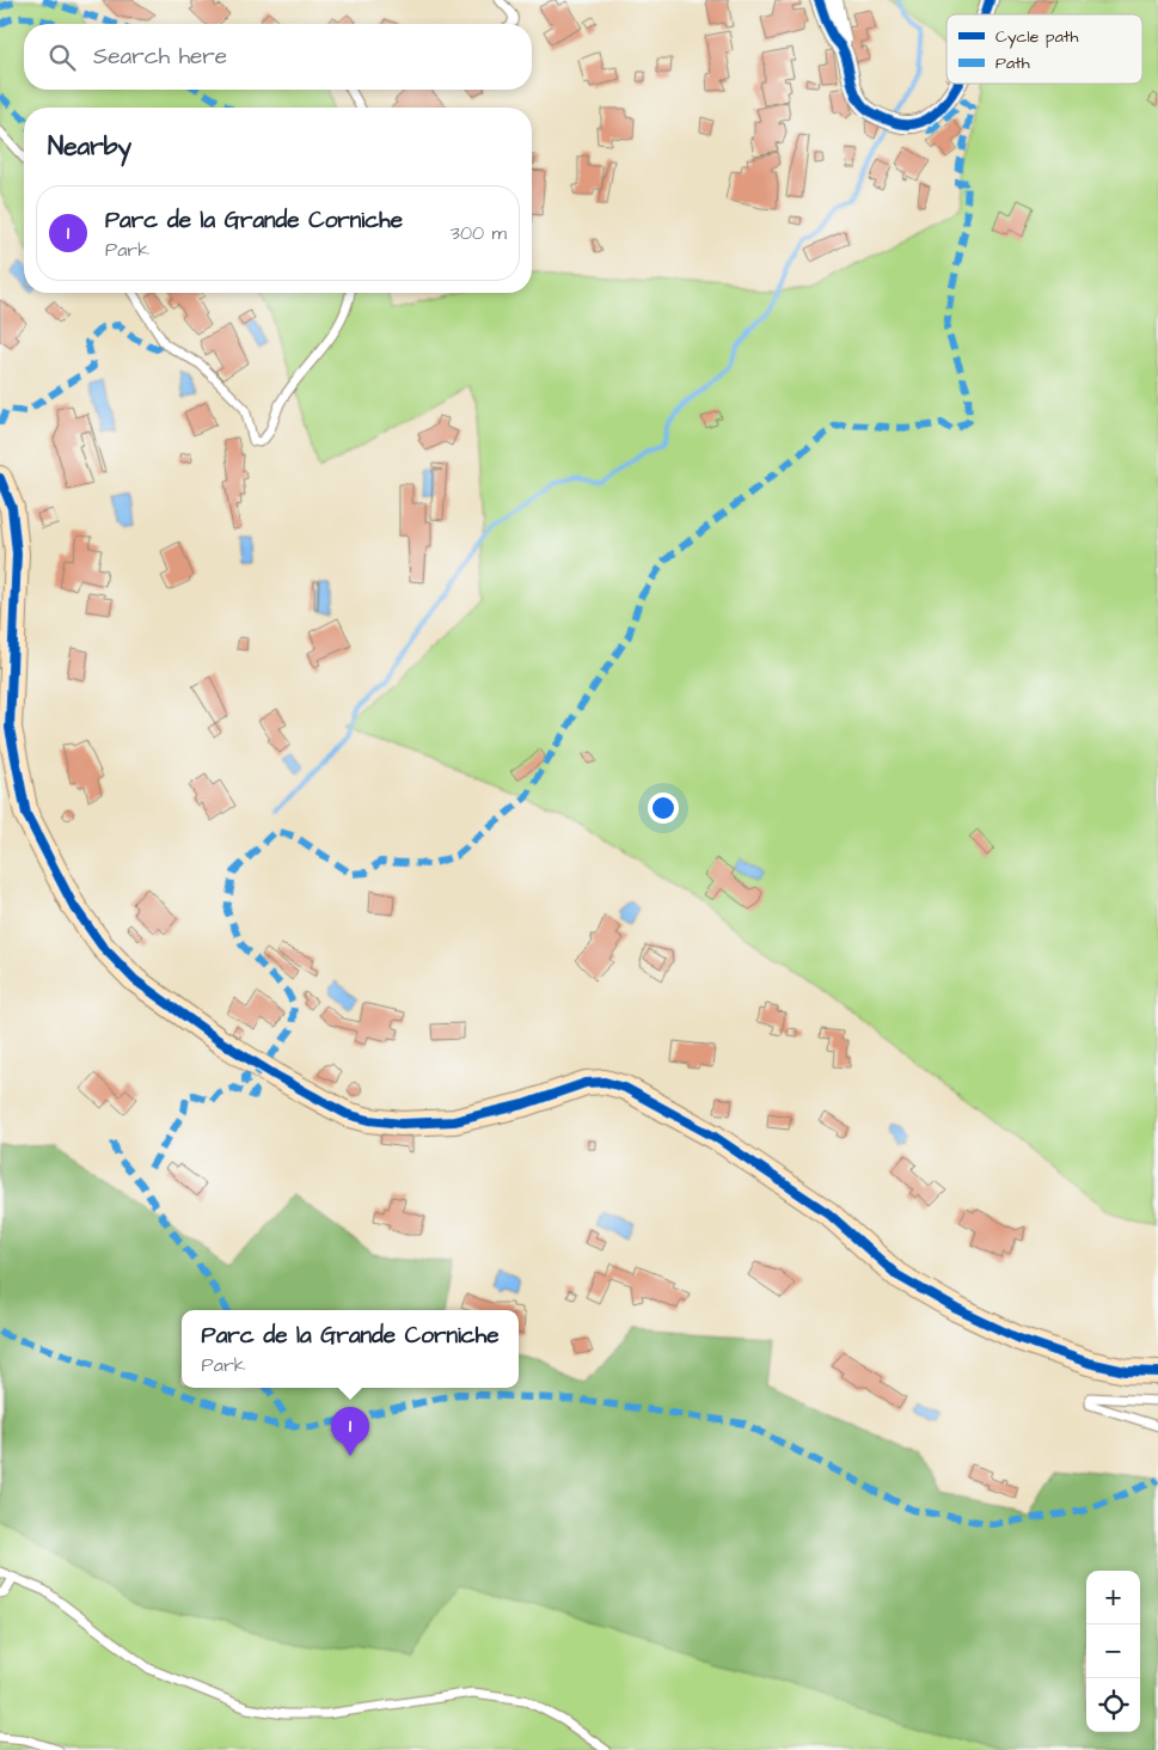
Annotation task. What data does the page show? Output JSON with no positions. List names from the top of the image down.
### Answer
{
  "legend": ["Cycle path", "Path"],
  "page": {
    "search": "Search here",
    "heading": "Nearby",
    "list": [
      {
        "mark": "1",
        "name": "Parc de la Grande Corniche",
        "note": "Park",
        "value": "300 m"
      }
    ],
    "popup": ["Parc de la Grande Corniche", "Park"],
    "pins": "1",
    "map_buttons": ["+", "−"]
  }
}
